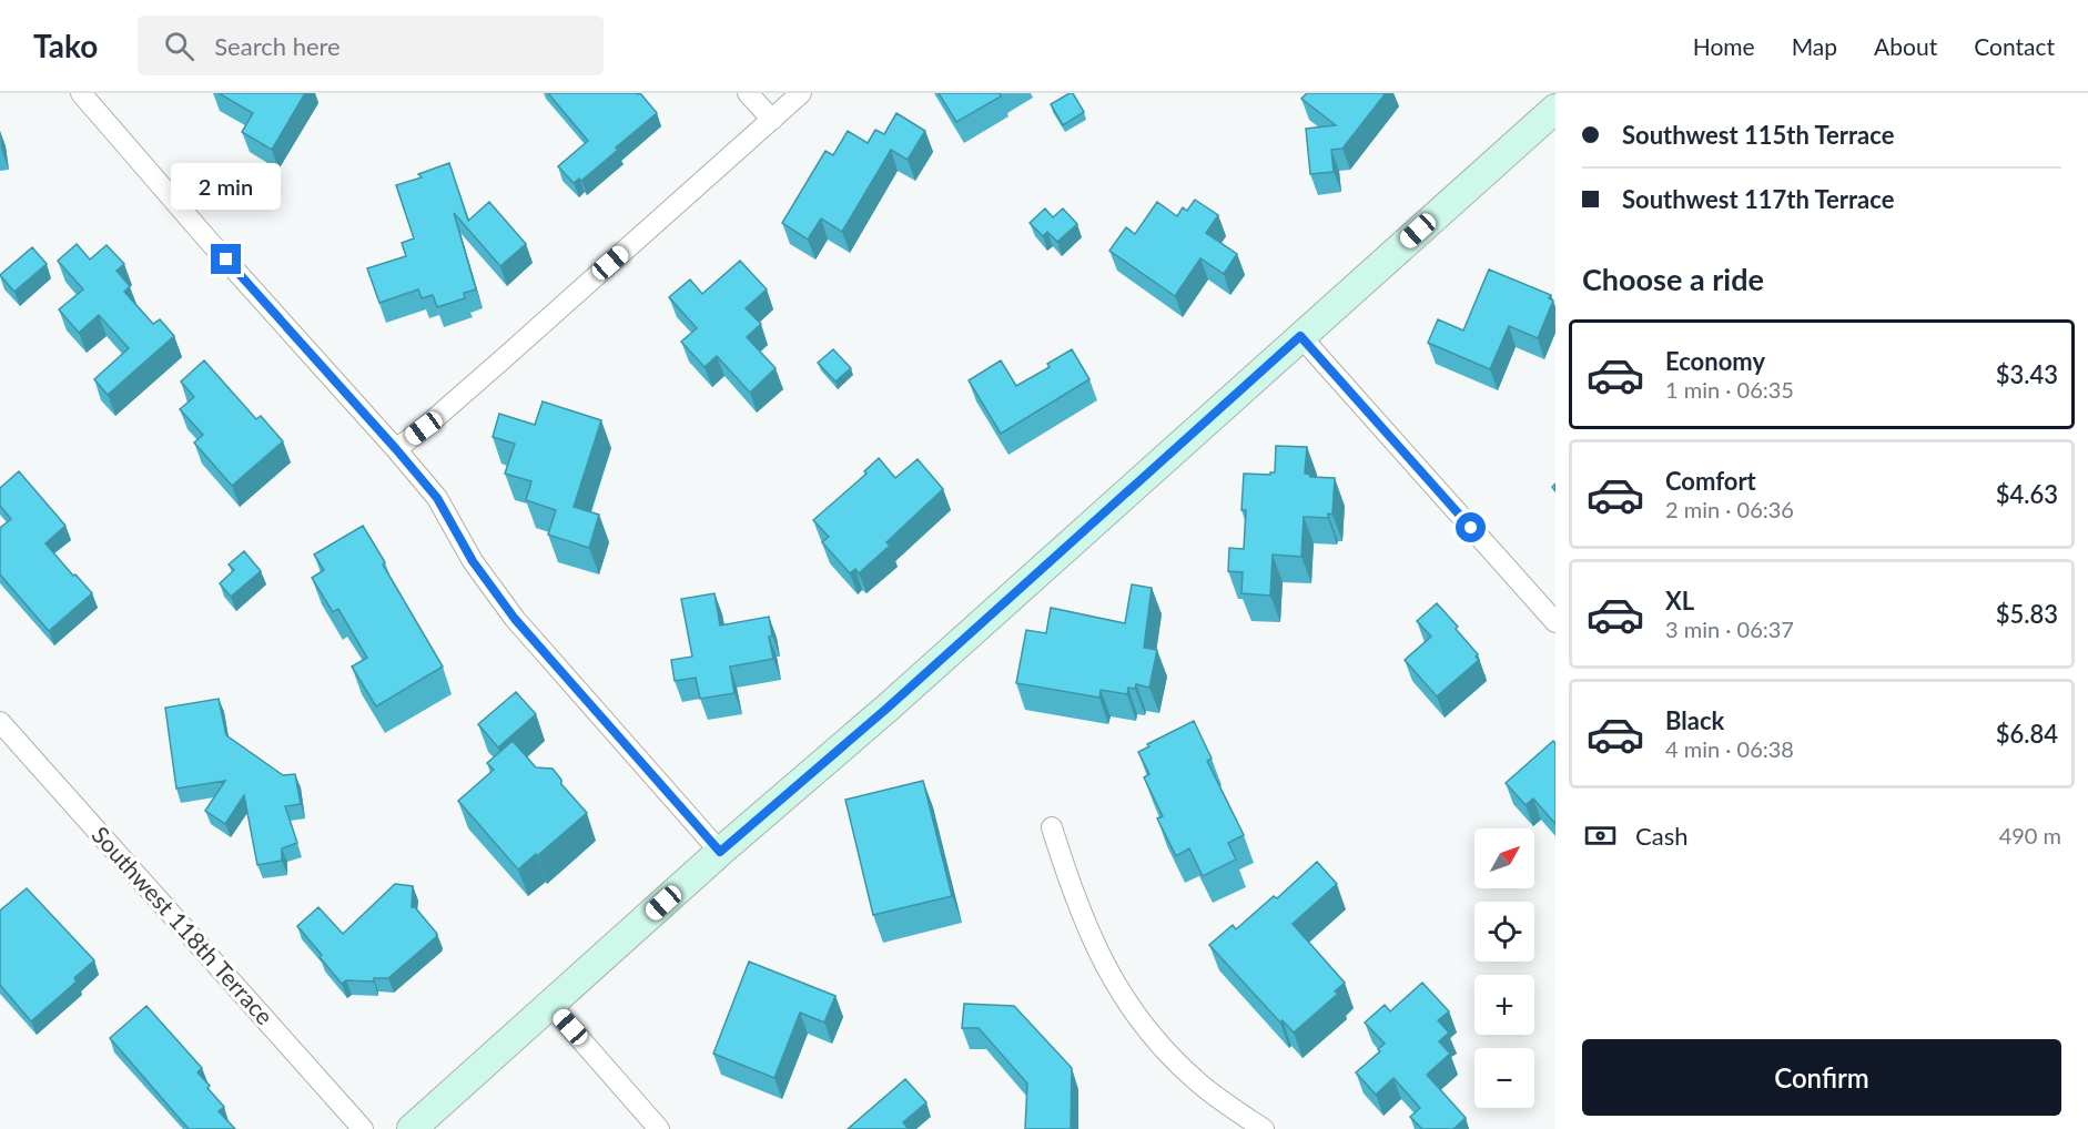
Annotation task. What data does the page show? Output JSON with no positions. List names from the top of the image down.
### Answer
{
  "streets": {
    "street": ["Southwest 118th Terrace"]
  },
  "north": "top right",
  "page": {
    "header": "Tako",
    "search": "Search here",
    "nav": [
      "Home",
      "Map",
      "About",
      "Contact"
    ],
    "banner": ["Southwest 115th Terrace", "Southwest 117th Terrace"],
    "bubble": "2 min",
    "heading": "Choose a ride",
    "list": [
      {
        "name": "Economy",
        "note": "1 min · 06:35",
        "value": "$3.43"
      },
      {
        "name": "Comfort",
        "note": "2 min · 06:36",
        "value": "$4.63"
      },
      {
        "name": "XL",
        "note": "3 min · 06:37",
        "value": "$5.83"
      },
      {
        "name": "Black",
        "note": "4 min · 06:38",
        "value": "$6.84"
      }
    ],
    "pay": ["Cash", "490 m"],
    "map_buttons": ["+", "−"],
    "buttons": "Confirm"
  }
}
